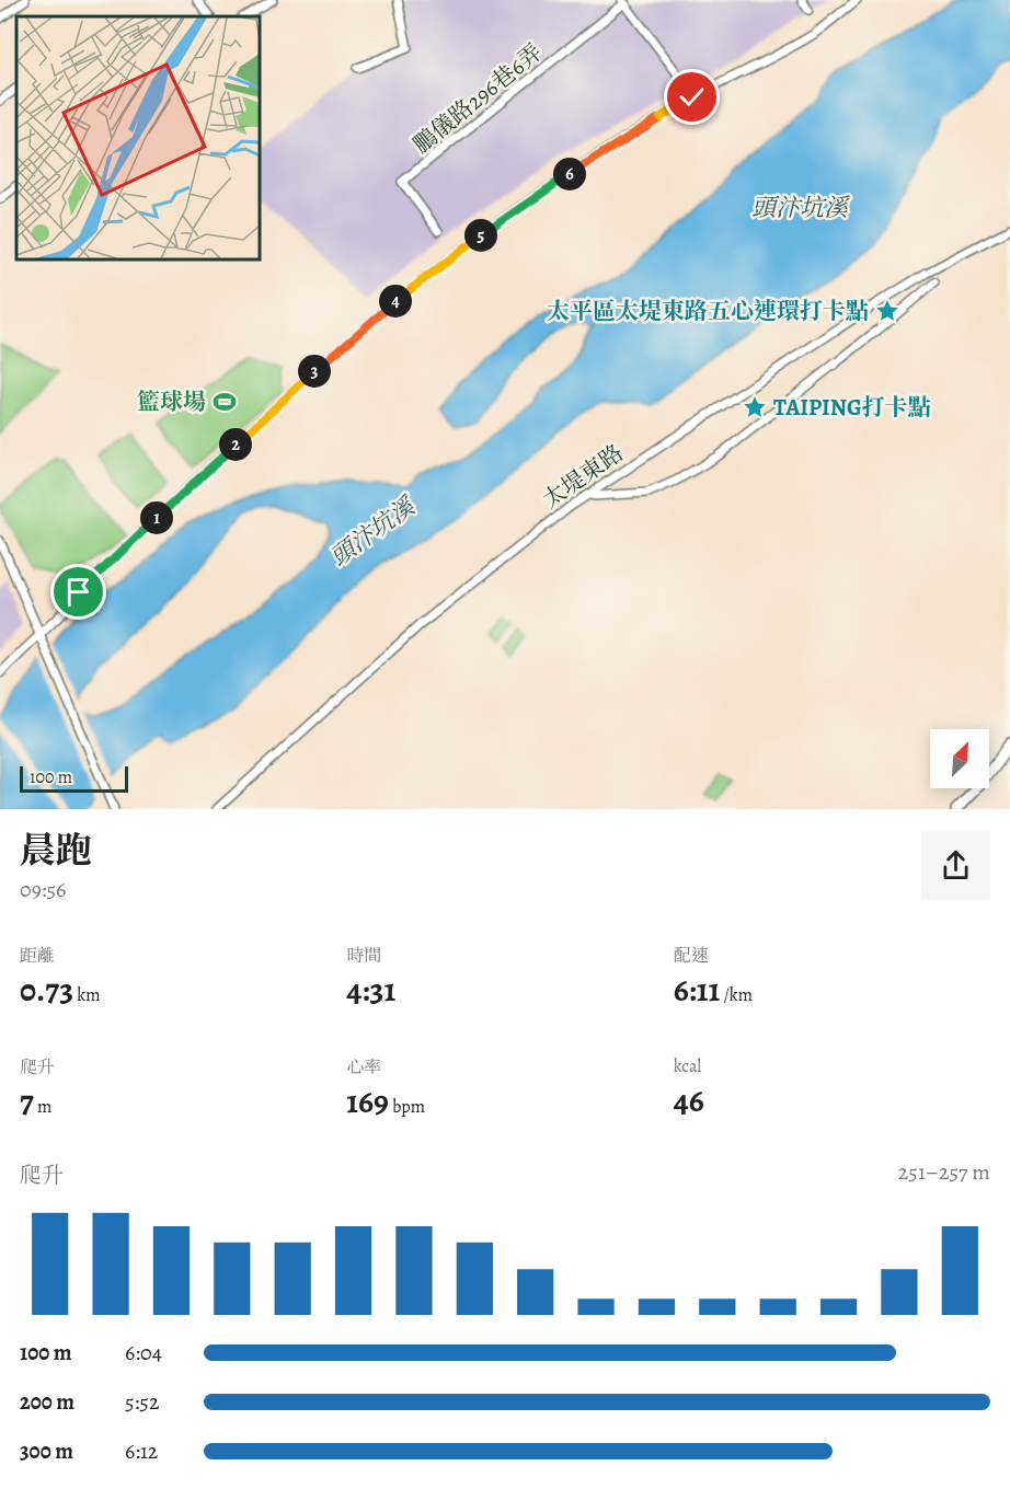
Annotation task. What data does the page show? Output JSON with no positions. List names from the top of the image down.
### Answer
{
  "streets": {
    "street": ["鵬儀路296巷6弄", "太堤東路"]
  },
  "water": ["頭汴坑溪"],
  "places": {
    "place": ["太平區太堤東路五心連環打卡點", "TAIPING打卡點"],
    "sports": ["籃球場"]
  },
  "scale_bar": "100 m",
  "north": "top right",
  "page": {
    "pins": [
      "6",
      "5",
      "4",
      "3",
      "2",
      "1"
    ],
    "scale": "100 m",
    "heading": ["晨跑", "09:56"],
    "stats": [
      ["距離", "0.73 km"],
      ["時間", "4:31"],
      ["配速", "6:11 /km"],
      ["爬升", "7 m"],
      ["心率", "169 bpm"],
      ["kcal", "46"]
    ],
    "chart": ["爬升", "251–257 m"],
    "list": [
      {
        "name": "100 m",
        "note": "6:04"
      },
      {
        "name": "200 m",
        "note": "5:52"
      },
      {
        "name": "300 m",
        "note": "6:12"
      }
    ]
  }
}
